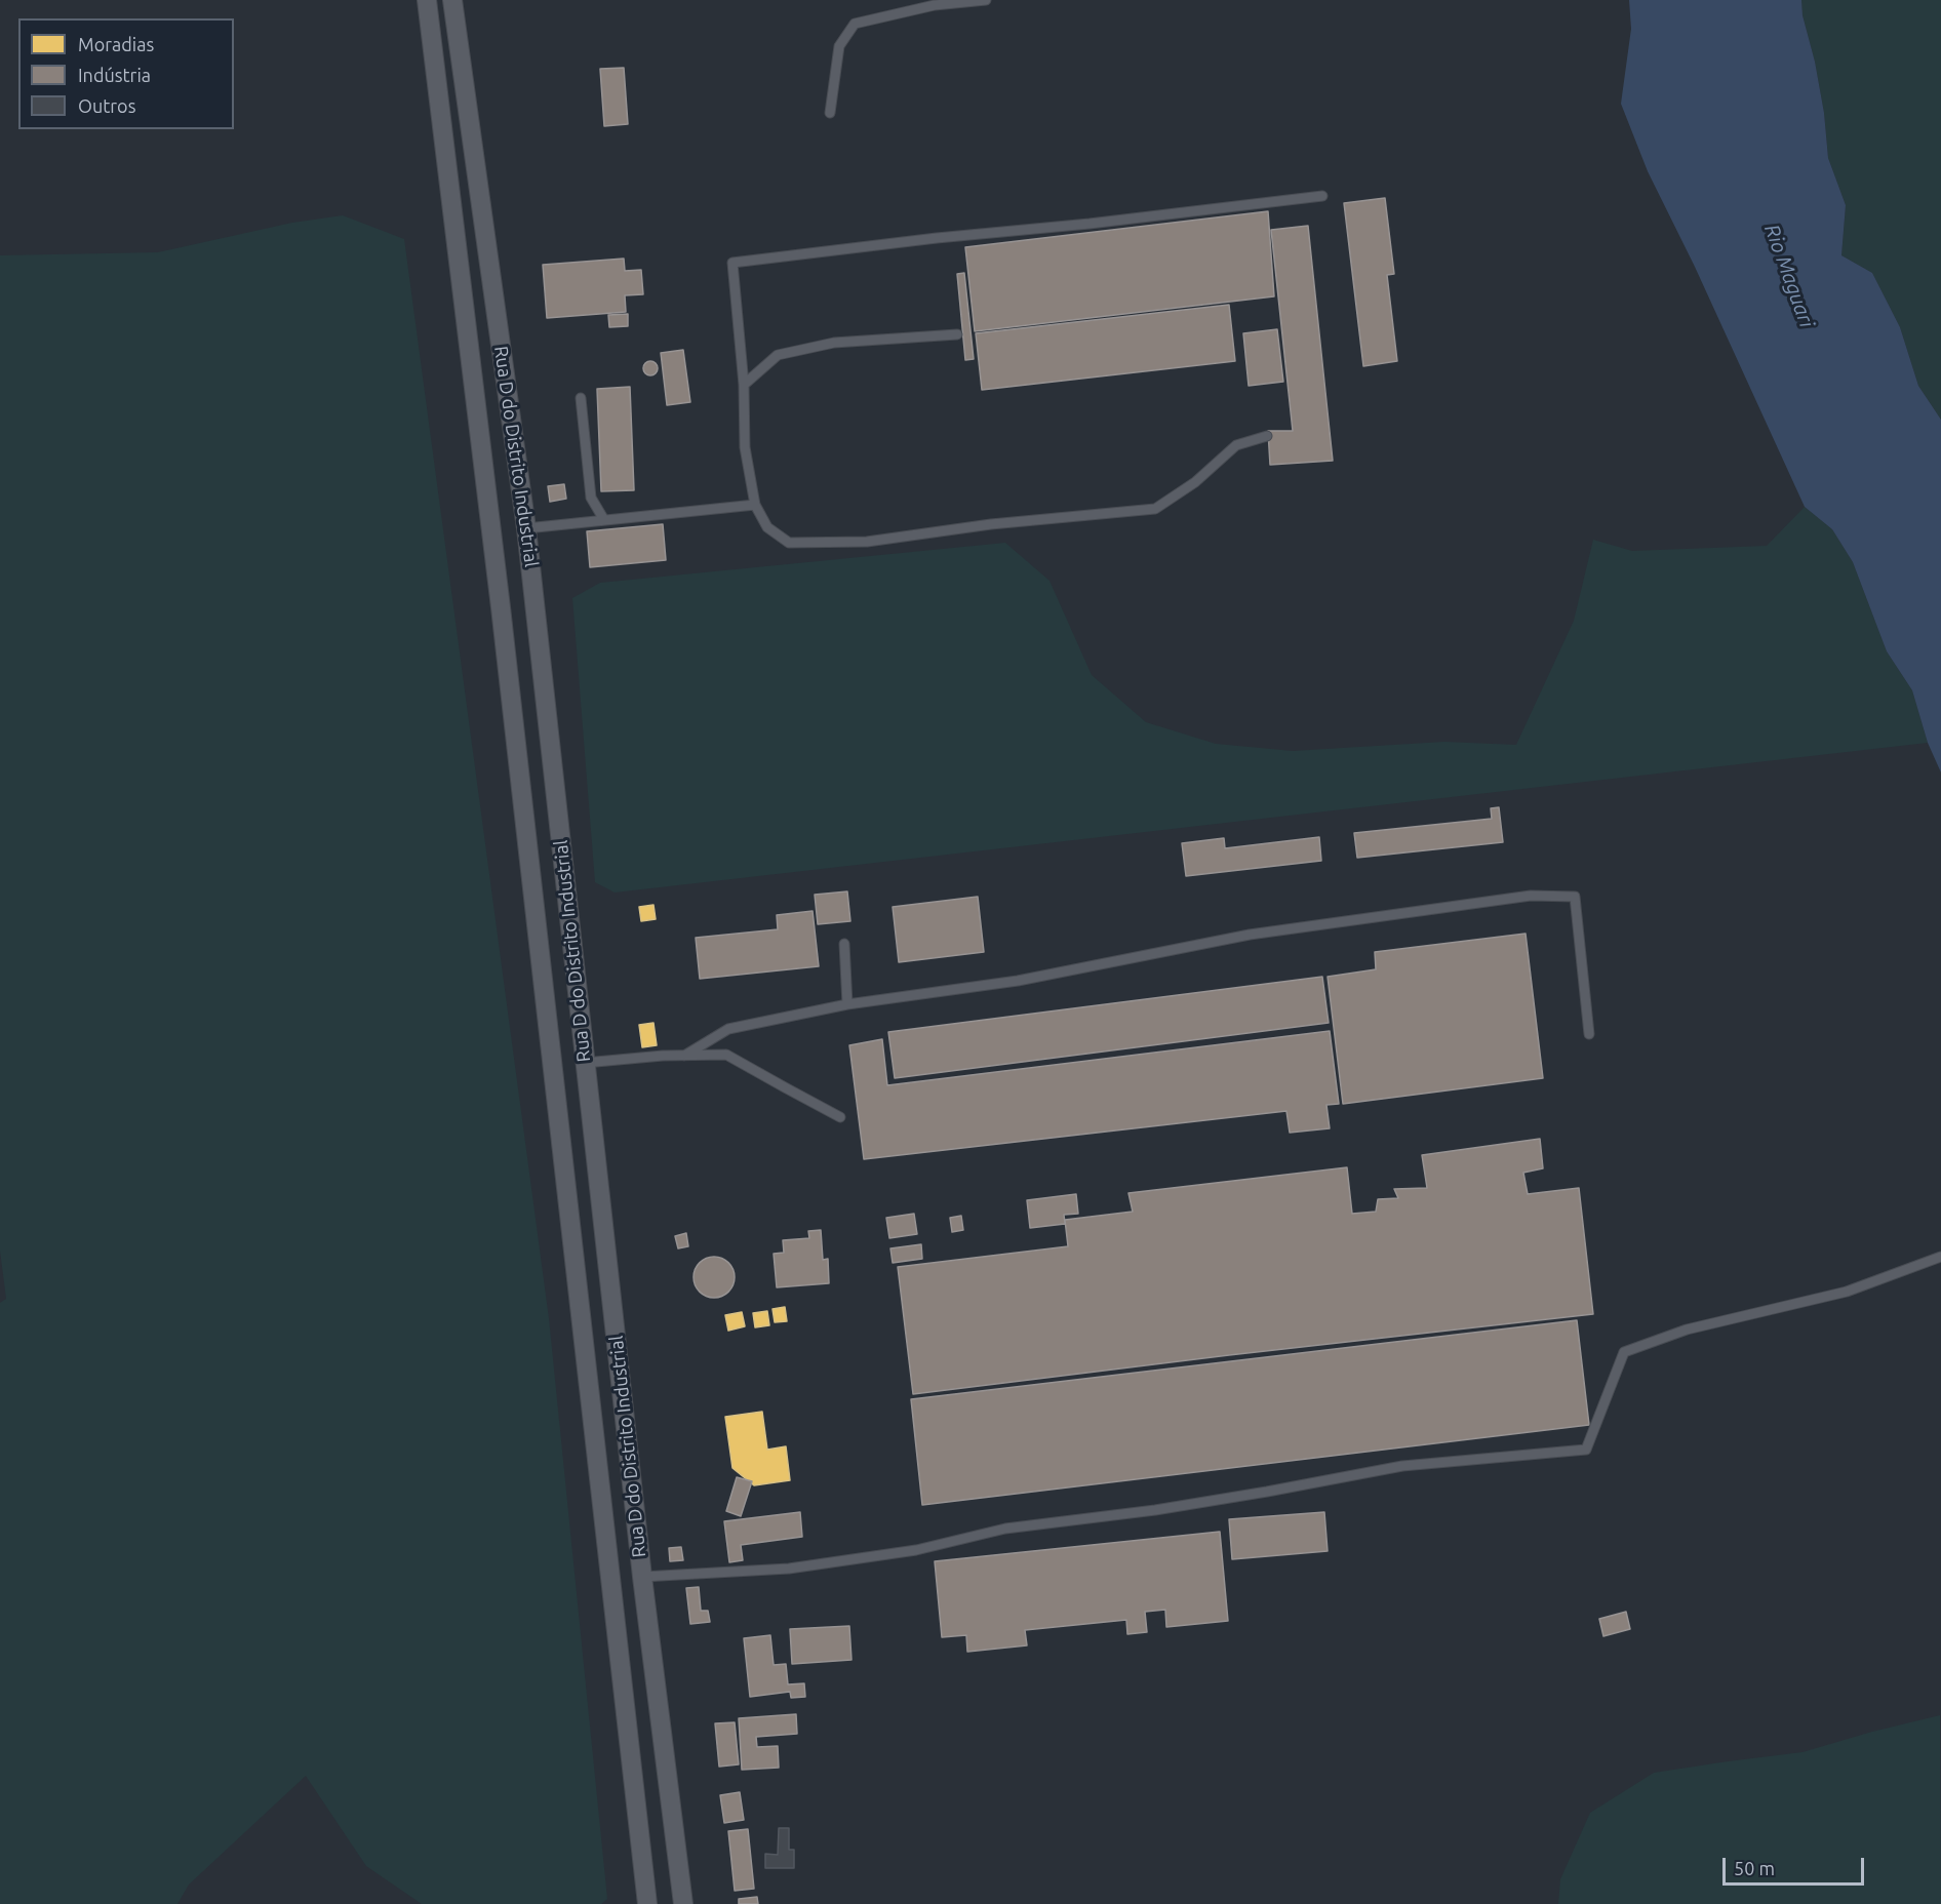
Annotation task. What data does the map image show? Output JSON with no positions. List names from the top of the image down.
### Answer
{
  "streets": {
    "street": ["Rua D do Distrito Industrial"]
  },
  "water": ["Rio Maguari"],
  "legend": ["Moradias", "Indústria", "Outros"],
  "scale_bar": "50 m"
}
